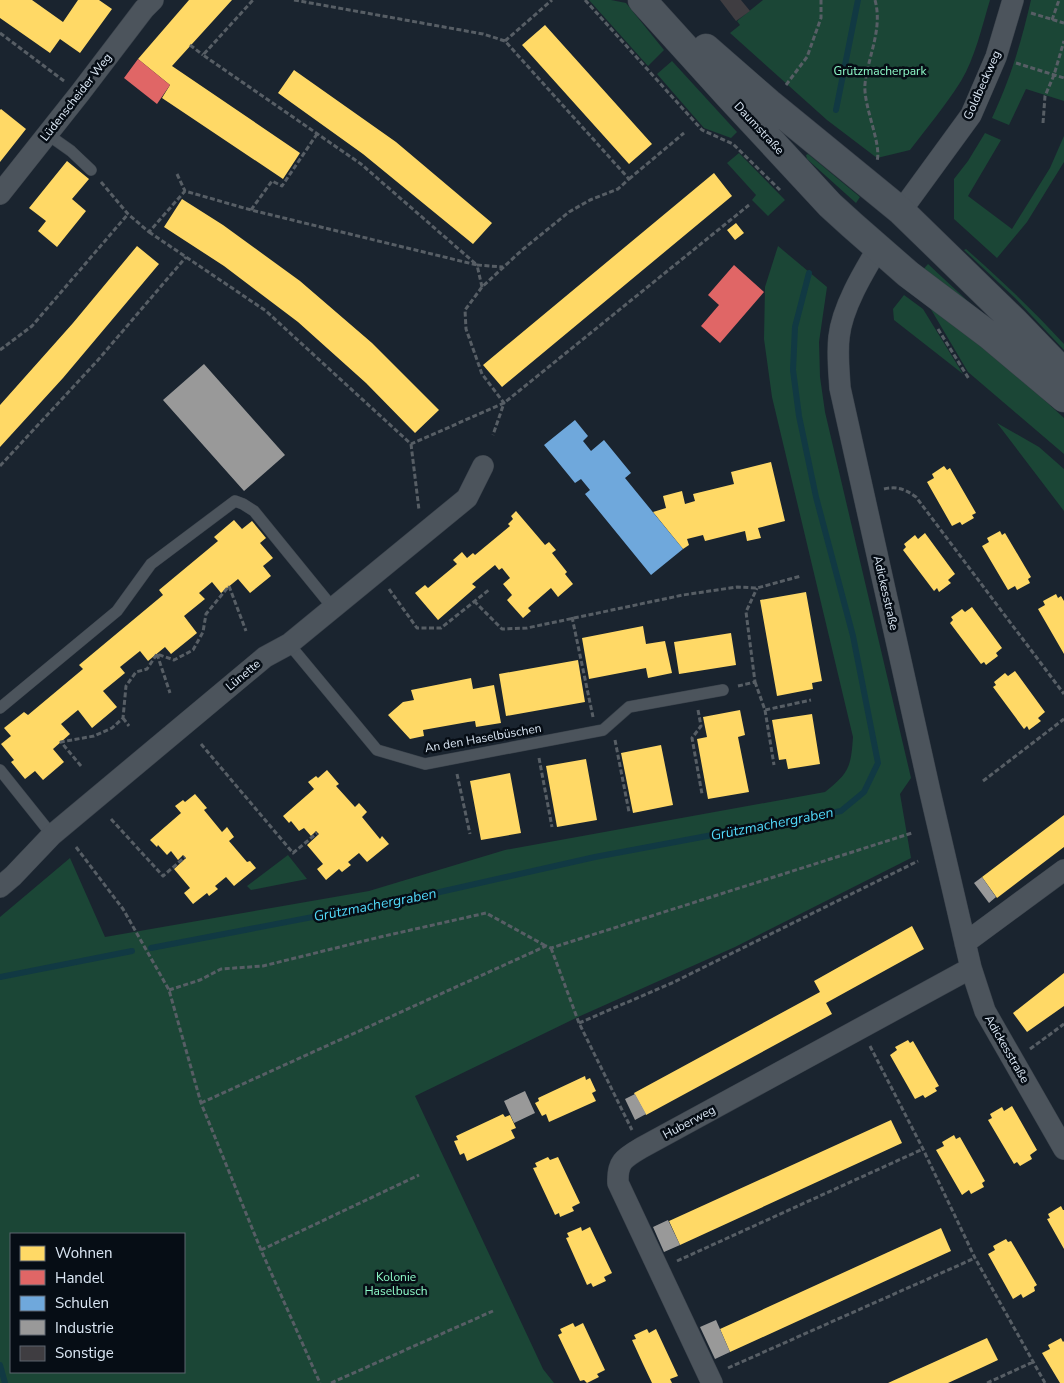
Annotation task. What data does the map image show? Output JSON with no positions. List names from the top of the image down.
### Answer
{
  "streets": {
    "main road": ["Daumstraße"],
    "street": [
      "Goldbeckweg",
      "Lüdenscheider Weg",
      "Adickesstraße",
      "Lünette",
      "Huberweg"
    ],
    "lane": ["An den Haselbüschen"]
  },
  "crossings": [
    ["Goldbeckweg", "Daumstraße"],
    ["Daumstraße", "Adickesstraße"],
    ["Adickesstraße", "Huberweg"],
    ["Lünette", "An den Haselbüschen"]
  ],
  "water": ["Grützmachergraben"],
  "parks": ["Grützmacherpark", "Kolonie Haselbusch"],
  "legend": [
    "Wohnen",
    "Handel",
    "Schulen",
    "Industrie",
    "Sonstige"
  ]
}
